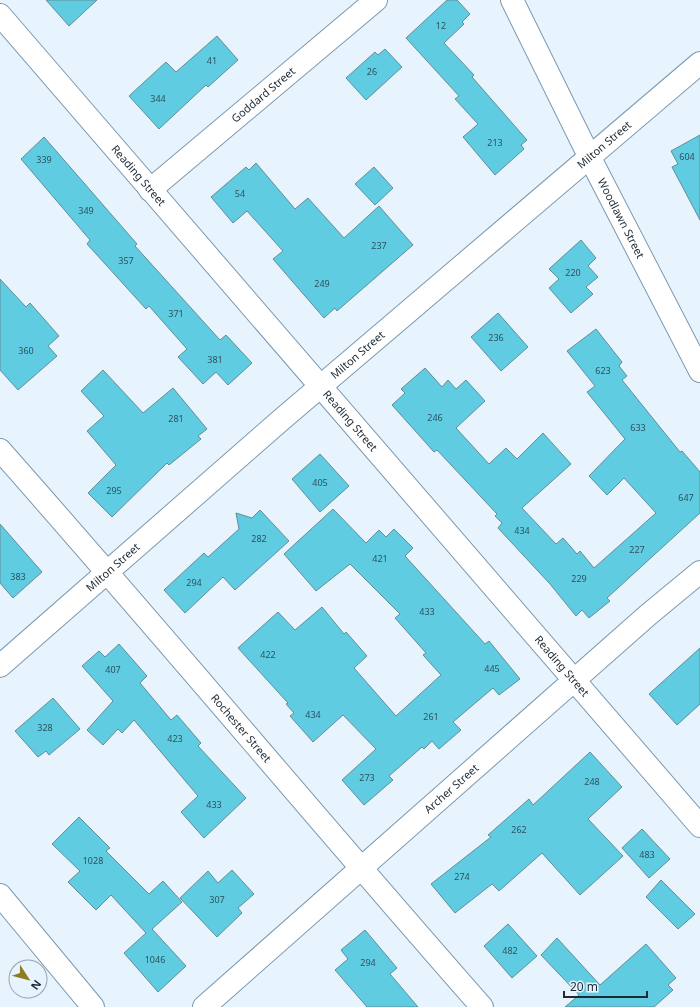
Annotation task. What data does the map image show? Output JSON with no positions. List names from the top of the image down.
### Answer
{
  "streets": {
    "street": [
      "Goddard Street",
      "Milton Street",
      "Reading Street",
      "Woodlawn Street",
      "Rochester Street",
      "Archer Street"
    ]
  },
  "crossings": [
    ["Goddard Street", "Reading Street"],
    ["Milton Street", "Reading Street"],
    ["Milton Street", "Woodlawn Street"],
    ["Milton Street", "Rochester Street"],
    ["Reading Street", "Archer Street"],
    ["Rochester Street", "Archer Street"]
  ],
  "house_numbers": [
    "12",
    "41",
    "26",
    "344",
    "213",
    "604",
    "339",
    "54",
    "349",
    "237",
    "357",
    "220",
    "249",
    "371",
    "236",
    "360",
    "381",
    "623",
    "246",
    "281",
    "633",
    "405",
    "295",
    "647",
    "434",
    "282",
    "227",
    "421",
    "383",
    "229",
    "294",
    "433",
    "422",
    "445",
    "407",
    "434",
    "261",
    "328",
    "423",
    "273",
    "248",
    "433",
    "262",
    "483",
    "1028",
    "274",
    "307",
    "482",
    "1046",
    "294"
  ],
  "scale_bar": "20 m",
  "north": "bottom right"
}
